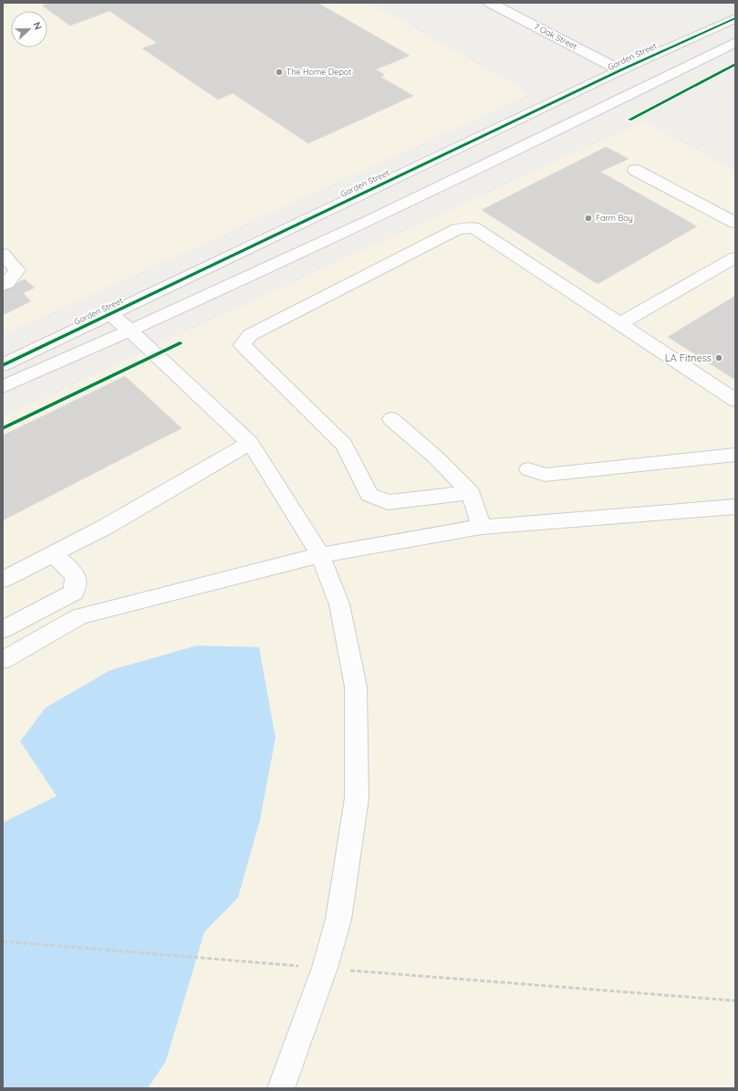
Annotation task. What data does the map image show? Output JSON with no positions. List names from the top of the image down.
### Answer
{
  "streets": {
    "street": ["7 Oak Street", "Garden Street"]
  },
  "crossings": [
    ["7 Oak Street", "Garden Street"]
  ],
  "places": ["The Home Depot", "Farm Boy", "LA Fitness"],
  "north": "right"
}
